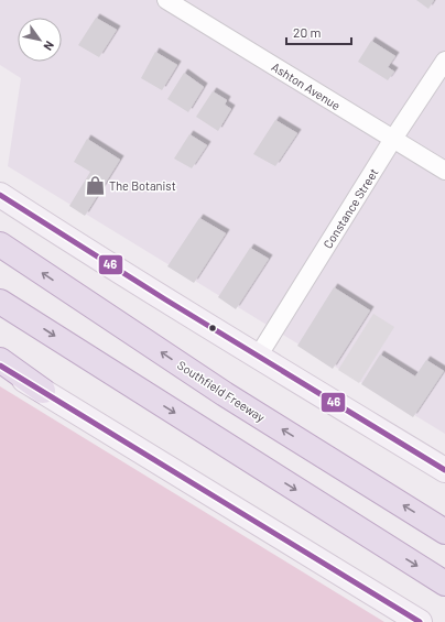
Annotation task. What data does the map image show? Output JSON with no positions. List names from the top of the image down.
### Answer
{
  "streets": {
    "highway": ["Southfield Freeway"],
    "street": ["Ashton Avenue", "Constance Street"]
  },
  "crossings": [
    ["Ashton Avenue", "Constance Street"]
  ],
  "places": {
    "shop": ["The Botanist"]
  },
  "lines": ["transit line 46"],
  "scale_bar": "20 m",
  "north": "bottom right"
}
